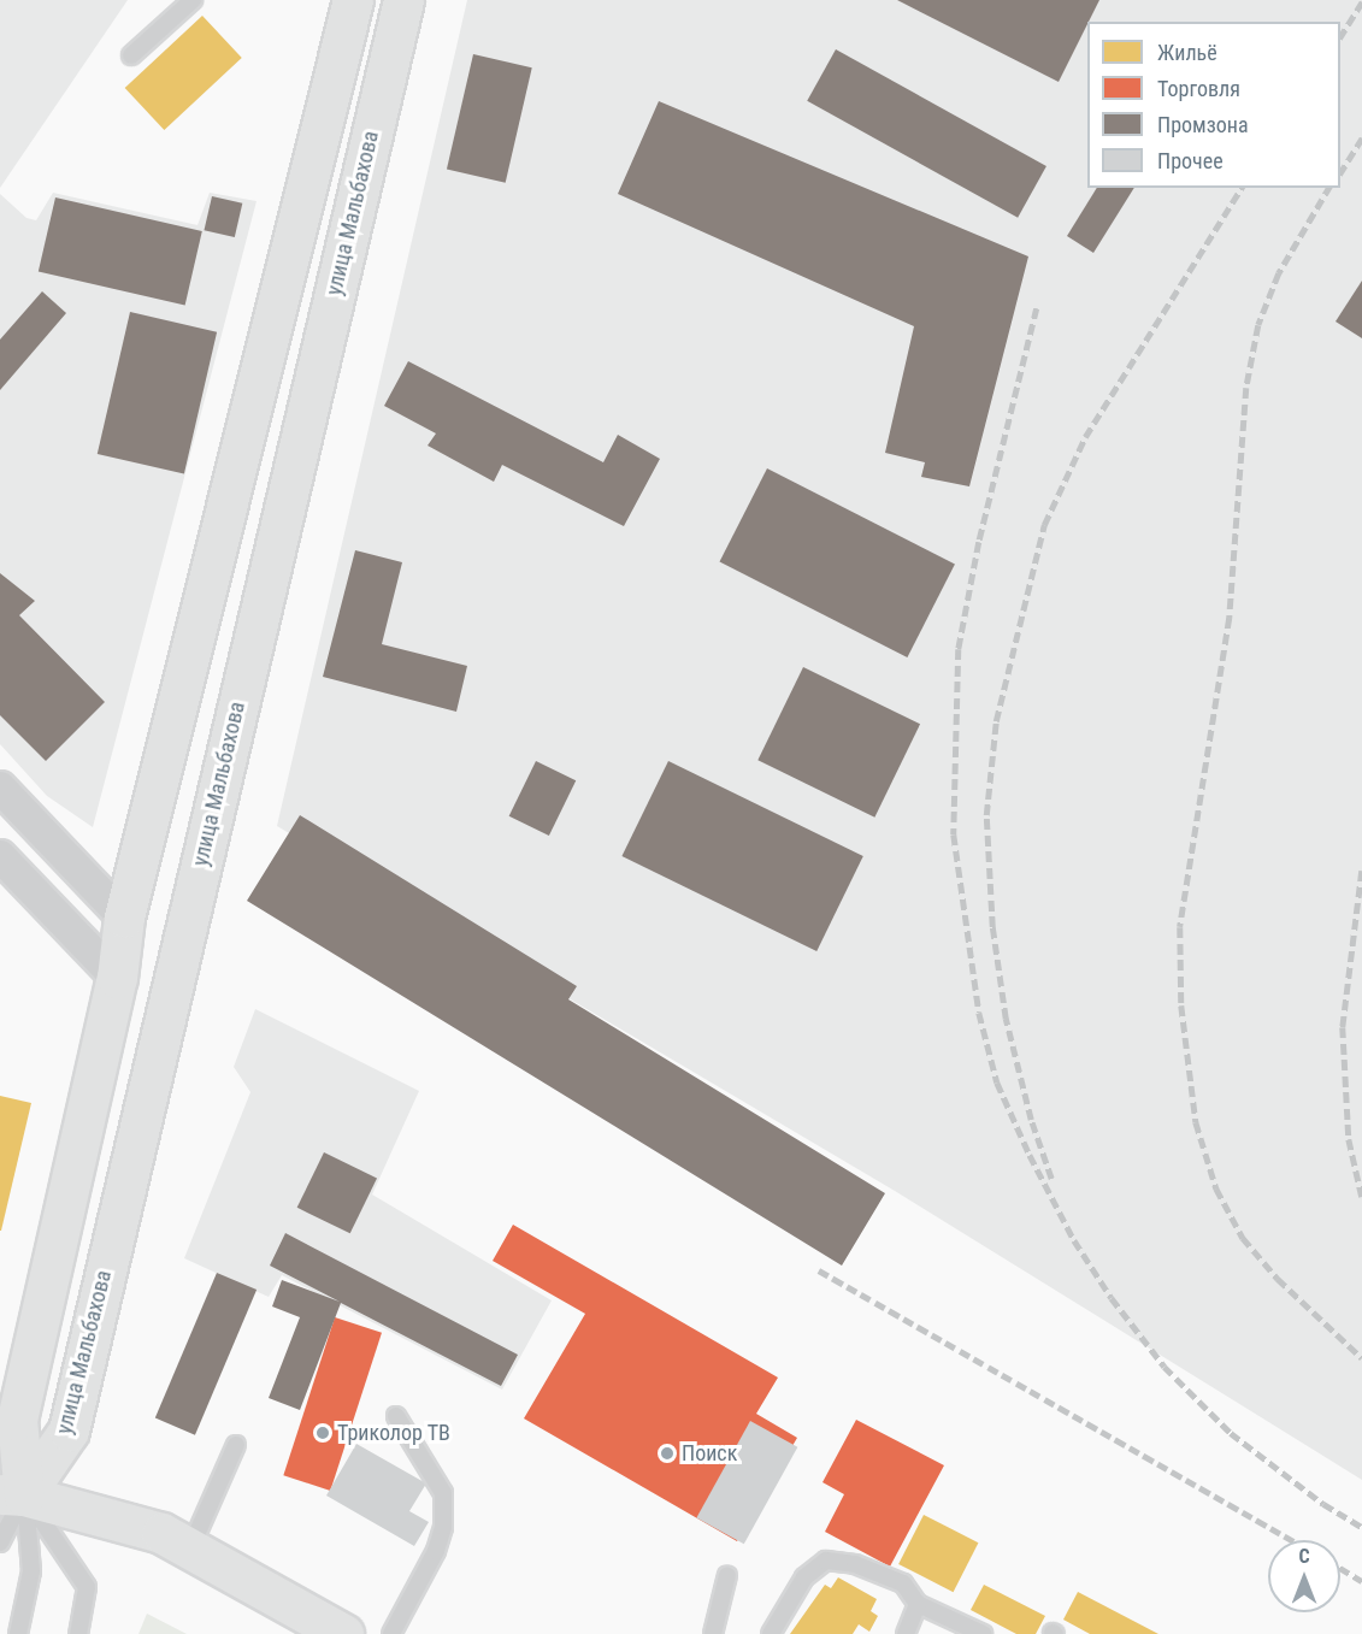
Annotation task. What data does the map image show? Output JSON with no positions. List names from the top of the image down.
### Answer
{
  "streets": {
    "main road": ["улица Мальбахова"]
  },
  "places": ["Триколор ТВ", "Поиск"],
  "legend": [
    "Жильё",
    "Торговля",
    "Промзона",
    "Прочее"
  ],
  "north": "top"
}
